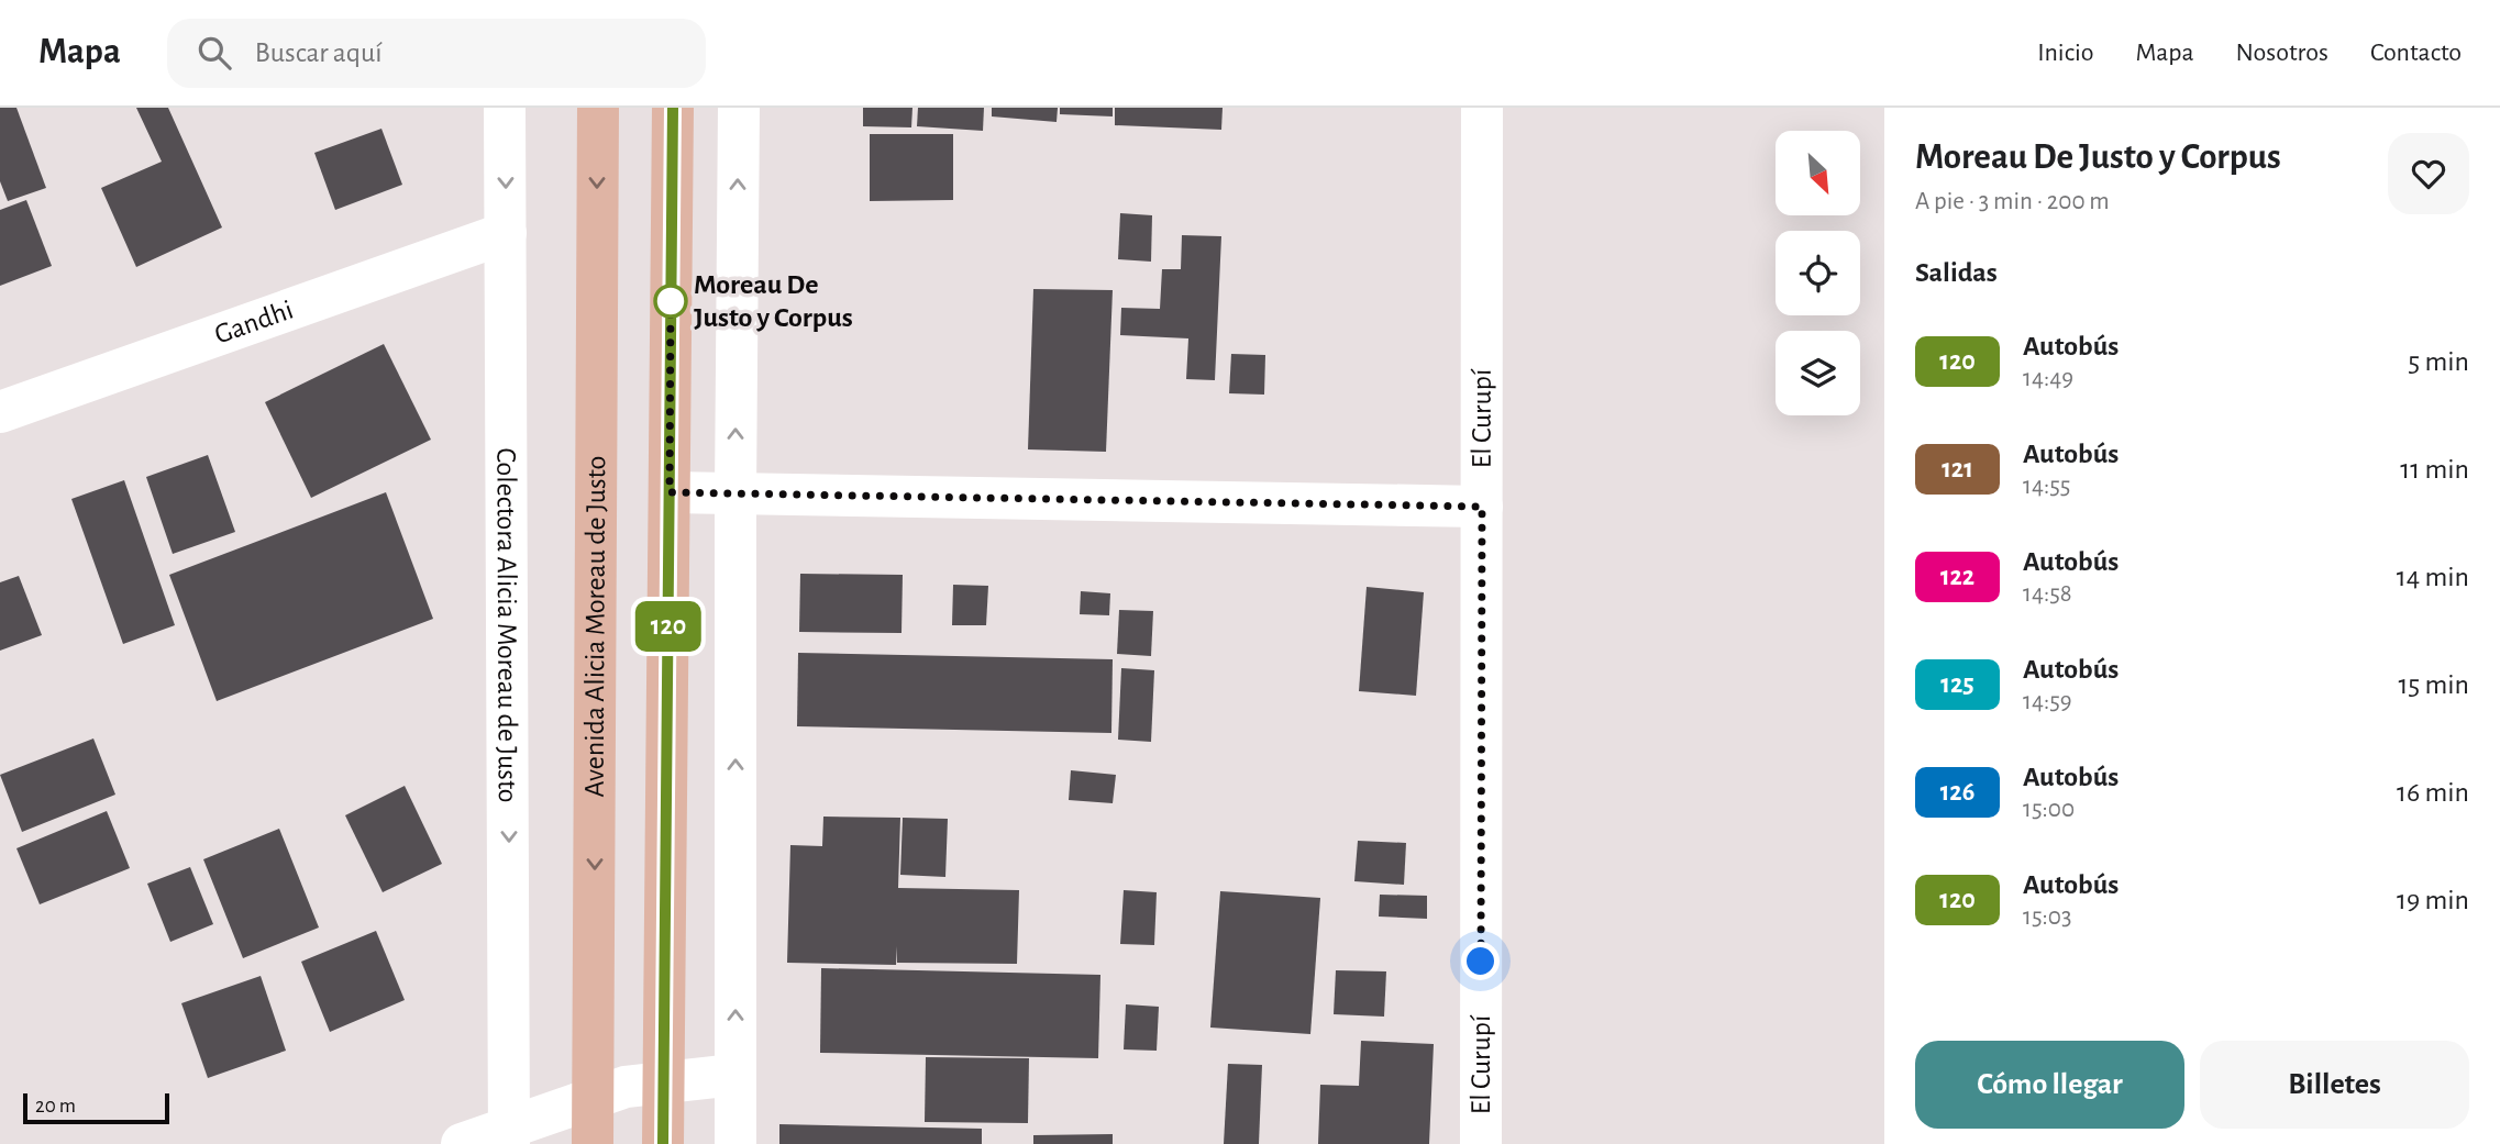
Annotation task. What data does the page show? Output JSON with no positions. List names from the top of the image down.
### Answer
{
  "streets": {
    "main road": ["Avenida Alicia Moreau de Justo"],
    "street": ["Gandhi", "El Curupí", "Colectora Alicia Moreau de Justo"]
  },
  "crossings": [
    ["Gandhi", "Colectora Alicia Moreau de Justo"]
  ],
  "places": ["Moreau De Justo y Corpus"],
  "lines": ["bus line 120"],
  "scale_bar": "20 m",
  "north": "bottom right",
  "page": {
    "header": "Mapa",
    "search": "Buscar aquí",
    "nav": [
      "Inicio",
      "Mapa",
      "Nosotros",
      "Contacto"
    ],
    "on_map": "120",
    "heading": [
      ["Moreau De Justo y Corpus", "A pie · 3 min · 200 m"],
      "Salidas"
    ],
    "list": [
      {
        "mark": "120",
        "name": "Autobús",
        "note": "14:49",
        "value": "5 min"
      },
      {
        "mark": "121",
        "name": "Autobús",
        "note": "14:55",
        "value": "11 min"
      },
      {
        "mark": "122",
        "name": "Autobús",
        "note": "14:58",
        "value": "14 min"
      },
      {
        "mark": "125",
        "name": "Autobús",
        "note": "14:59",
        "value": "15 min"
      },
      {
        "mark": "126",
        "name": "Autobús",
        "note": "15:00",
        "value": "16 min"
      },
      {
        "mark": "120",
        "name": "Autobús",
        "note": "15:03",
        "value": "19 min"
      }
    ],
    "buttons": ["Cómo llegar", "Billetes"],
    "scale": "20 m"
  }
}
